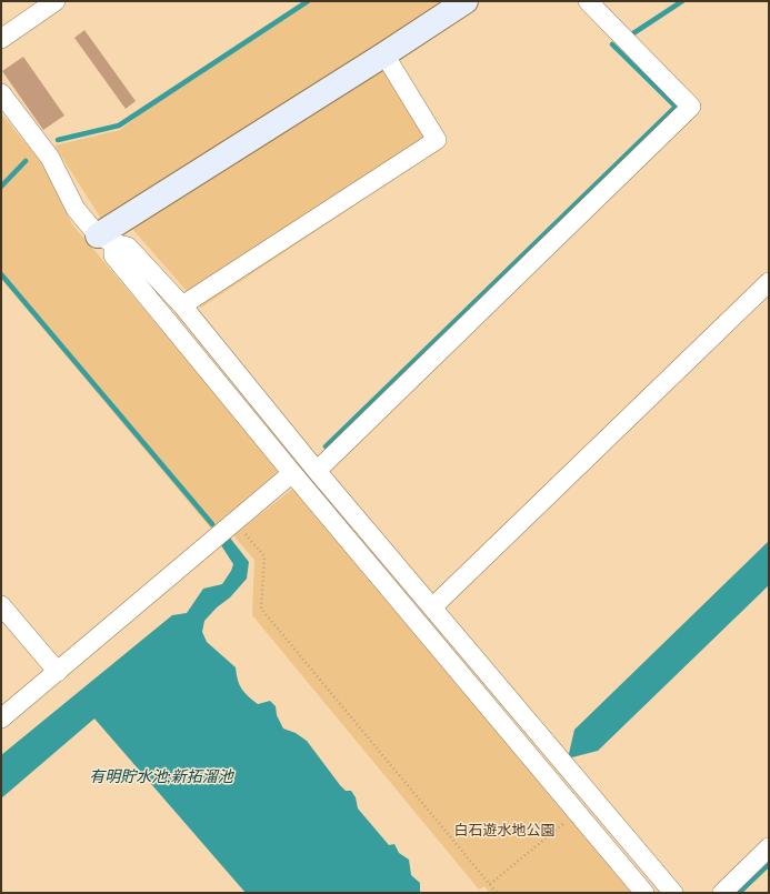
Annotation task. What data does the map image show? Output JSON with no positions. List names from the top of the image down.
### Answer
{
  "water": ["有明貯水池;新拓溜池"],
  "parks": ["白石遊水地公園"]
}
